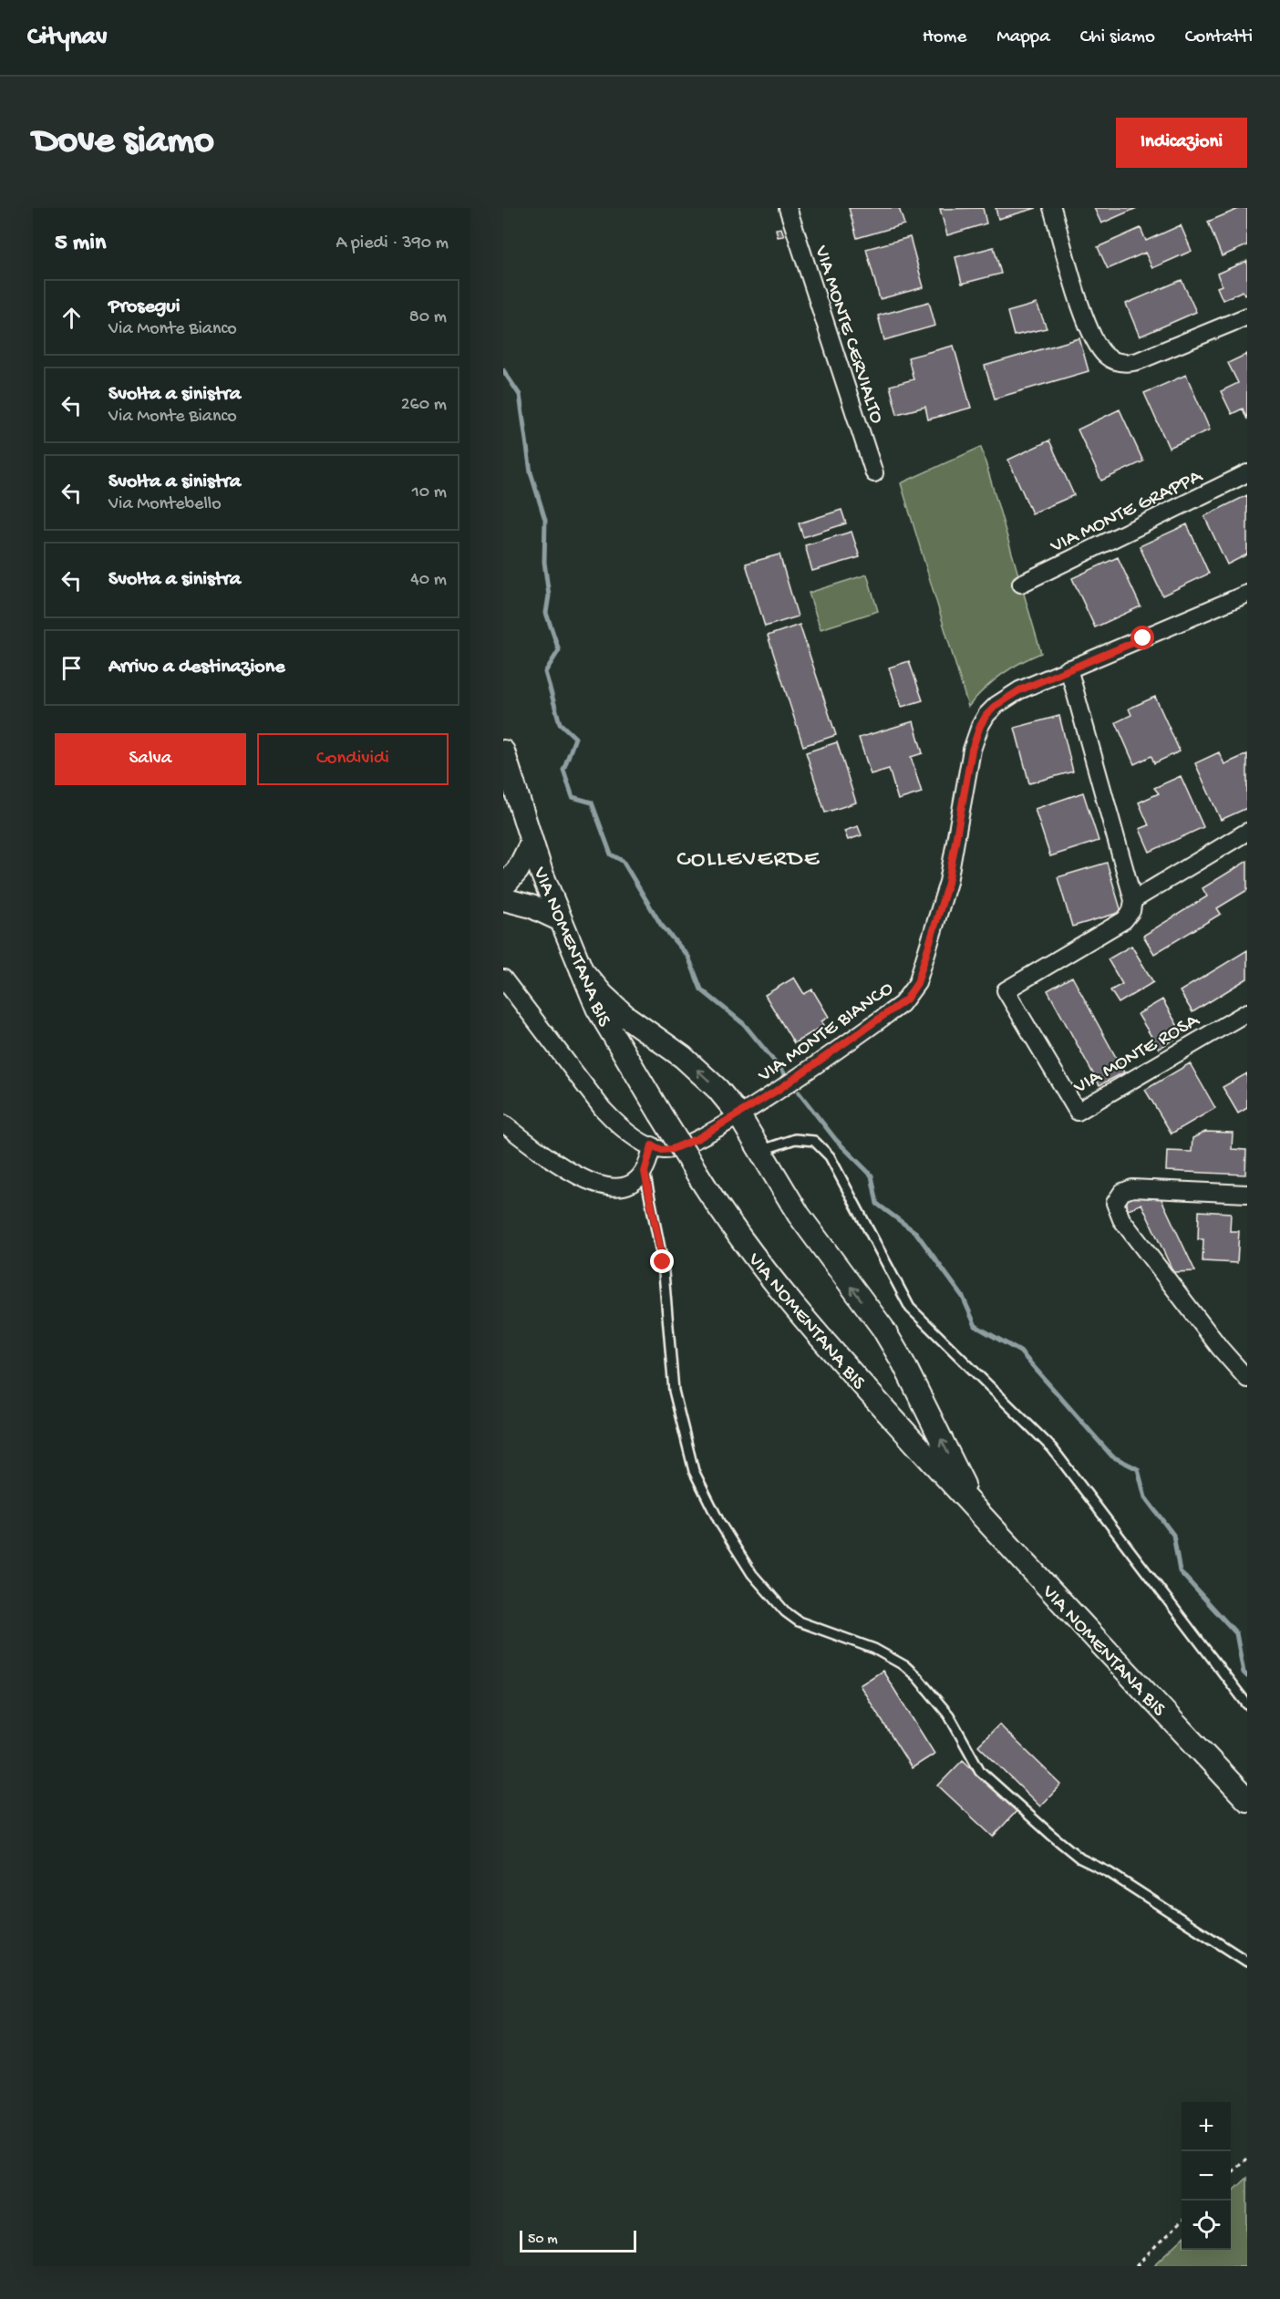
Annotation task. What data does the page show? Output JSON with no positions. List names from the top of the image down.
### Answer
{
  "streets": {
    "main road": ["VIA NOMENTANA BIS"],
    "street": [
      "VIA MONTE CERVIALTO",
      "VIA MONTE GRAPPA",
      "VIA MONTE BIANCO",
      "VIA MONTE ROSA"
    ]
  },
  "districts": ["COLLEVERDE"],
  "scale_bar": "50 m",
  "page": {
    "header": "Citynav",
    "nav": [
      "Home",
      "Mappa",
      "Chi siamo",
      "Contatti"
    ],
    "buttons": [
      "Indicazioni",
      ["Salva", "Condividi"]
    ],
    "title": "Dove siamo",
    "heading": ["5 min", "A piedi · 390 m"],
    "list": [
      ["Prosegui", "Via Monte Bianco", "80 m"],
      ["Svolta a sinistra", "Via Monte Bianco", "260 m"],
      ["Svolta a sinistra", "Via Montebello", "10 m"],
      ["Svolta a sinistra", "40 m"],
      "Arrivo a destinazione"
    ],
    "map_buttons": ["+", "−"],
    "scale": "50 m"
  }
}
